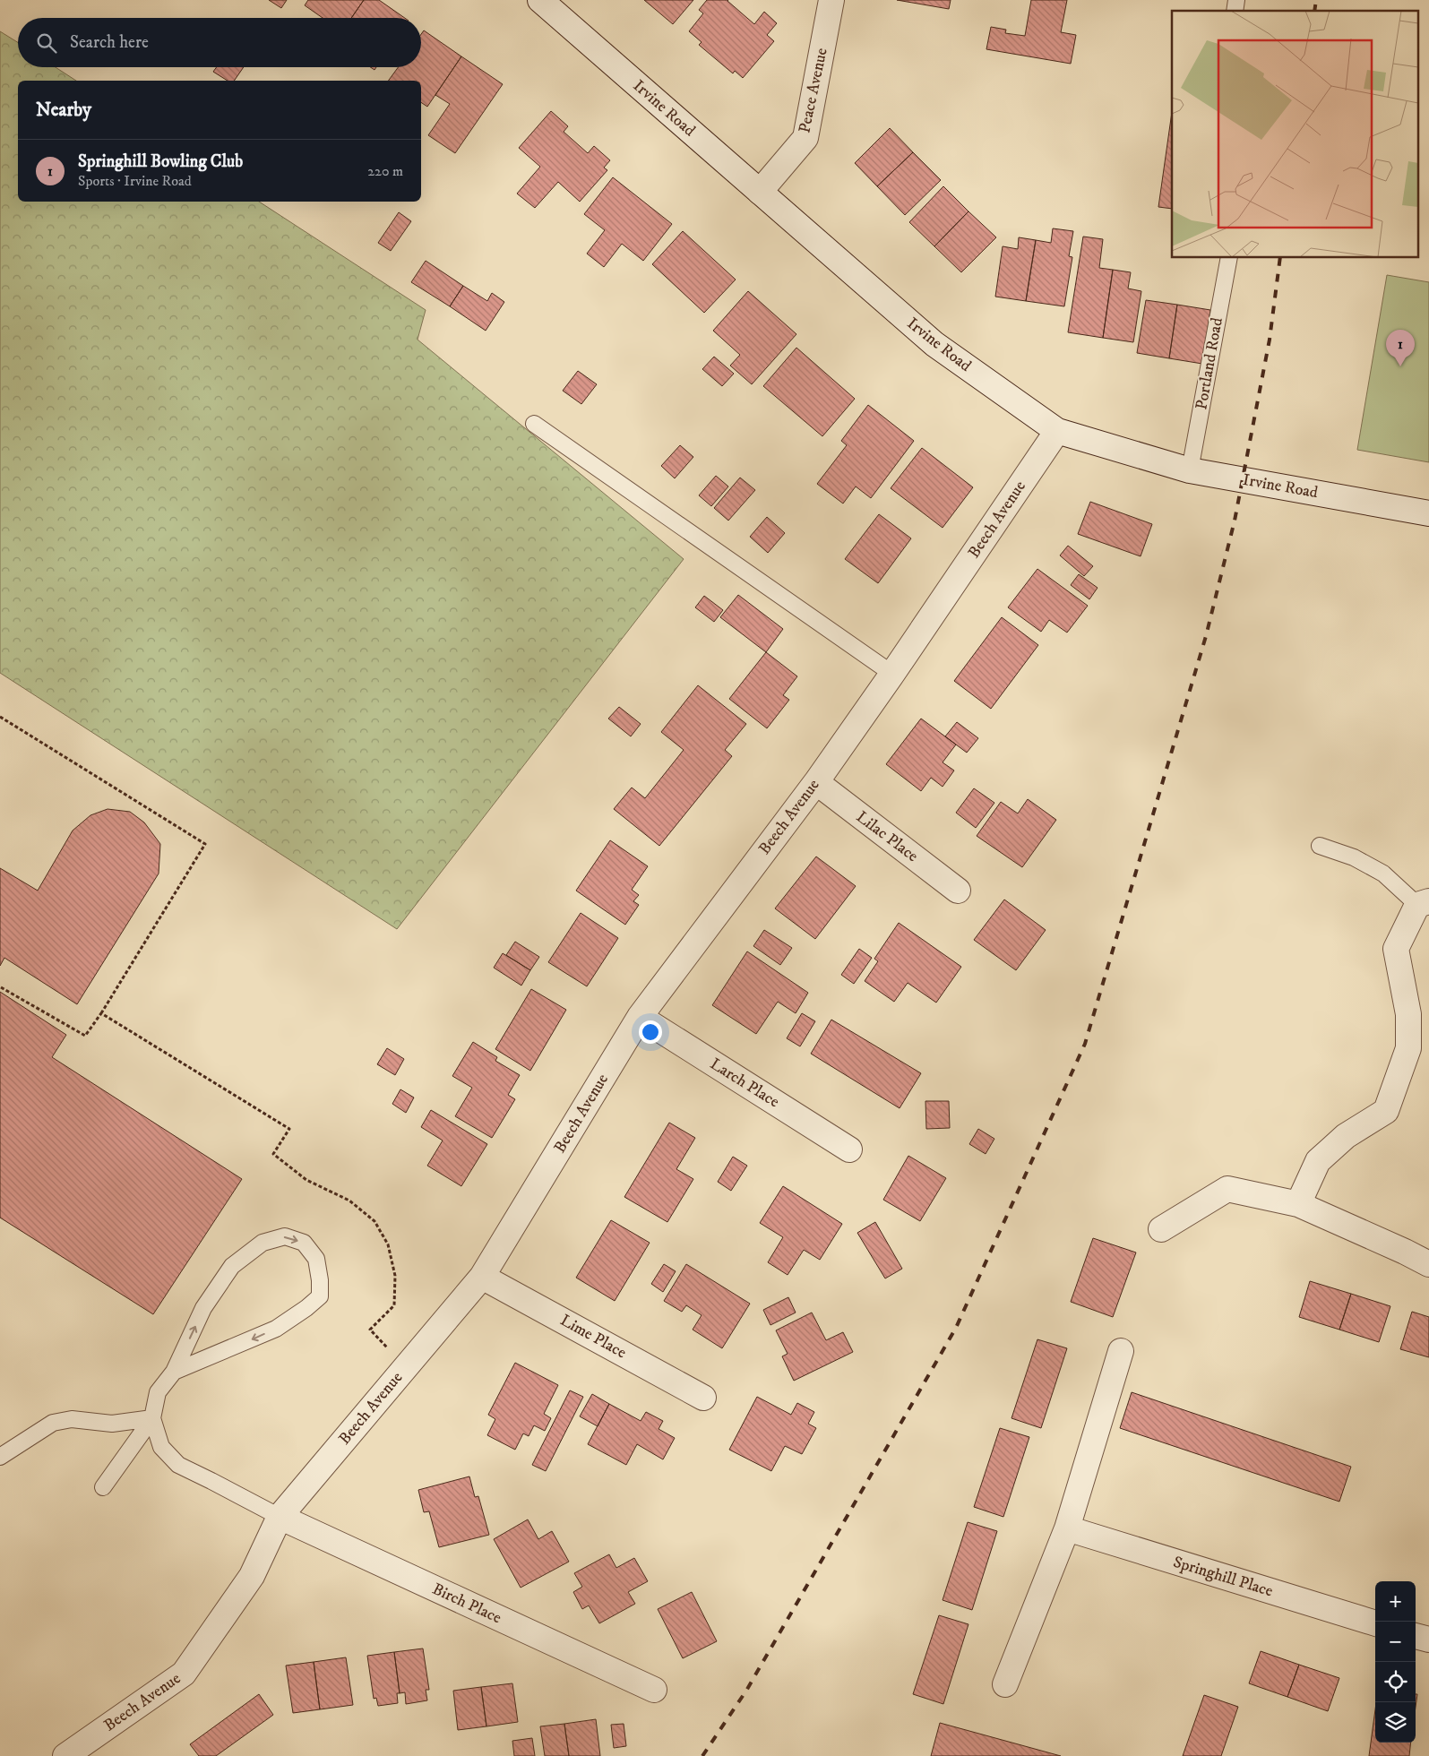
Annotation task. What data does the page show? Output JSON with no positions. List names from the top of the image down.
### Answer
{
  "streets": {
    "street": [
      "Peace Avenue",
      "Irvine Road",
      "Beech Avenue",
      "Lilac Place",
      "Larch Place",
      "Lime Place",
      "Springhill Place",
      "Birch Place"
    ],
    "lane": ["Portland Road"]
  },
  "crossings": [
    ["Peace Avenue", "Irvine Road"],
    ["Irvine Road", "Portland Road"],
    ["Irvine Road", "Beech Avenue"],
    ["Beech Avenue", "Lilac Place"],
    ["Beech Avenue", "Larch Place"],
    ["Beech Avenue", "Lime Place"],
    ["Beech Avenue", "Birch Place"]
  ],
  "page": {
    "search": "Search here",
    "heading": "Nearby",
    "list": [
      {
        "mark": "1",
        "name": "Springhill Bowling Club",
        "note": "Sports · Irvine Road",
        "value": "220 m"
      }
    ],
    "pins": "1",
    "map_buttons": ["+", "−"]
  }
}
